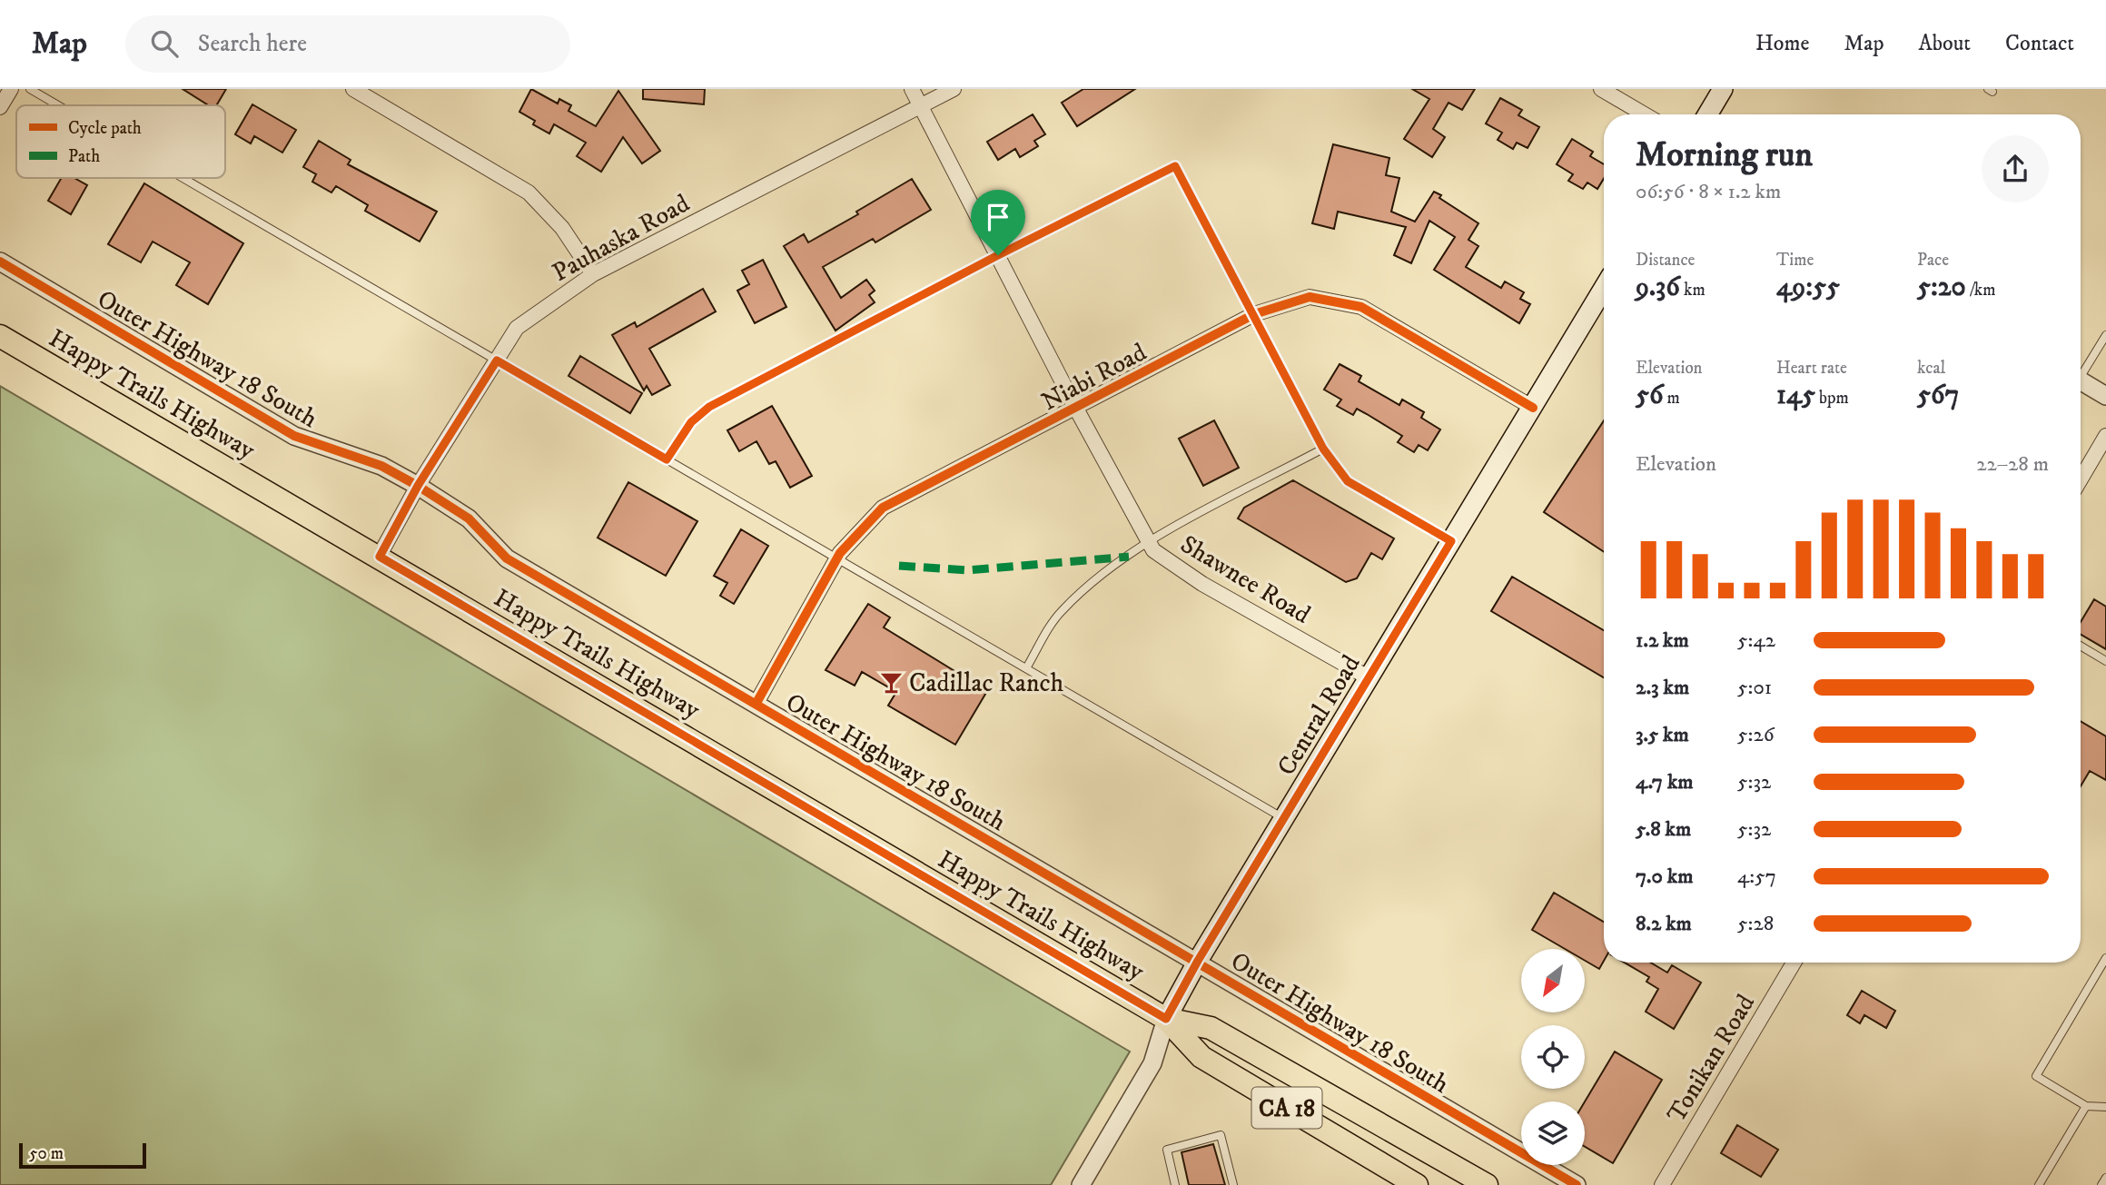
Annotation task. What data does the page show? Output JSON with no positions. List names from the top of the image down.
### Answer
{
  "streets": {
    "main road": ["Happy Trails Highway", "Central Road", "CA 18"],
    "street": [
      "Pauhaska Road",
      "Outer Highway 18 South",
      "Niabi Road",
      "Shawnee Road",
      "Tonikan Road"
    ]
  },
  "crossings": [
    ["Pauhaska Road", "Outer Highway 18 South"],
    ["Pauhaska Road", "Happy Trails Highway"],
    ["Pauhaska Road", "Shawnee Road"],
    ["Outer Highway 18 South", "Niabi Road"],
    ["Outer Highway 18 South", "Central Road"],
    ["Niabi Road", "Shawnee Road"],
    ["Niabi Road", "Central Road"],
    ["Happy Trails Highway", "Central Road"],
    ["Shawnee Road", "Central Road"]
  ],
  "places": {
    "bar": ["Cadillac Ranch"]
  },
  "legend": ["Cycle path", "Path"],
  "scale_bar": "50 m",
  "north": "bottom left",
  "page": {
    "header": "Map",
    "search": "Search here",
    "nav": [
      "Home",
      "Map",
      "About",
      "Contact"
    ],
    "heading": ["Morning run", "06:56 · 8 × 1.2 km"],
    "stats": [
      ["Distance", "9.36 km"],
      ["Time", "49:55"],
      ["Pace", "5:20 /km"],
      ["Elevation", "56 m"],
      ["Heart rate", "145 bpm"],
      ["kcal", "567"]
    ],
    "chart": ["Elevation", "22–28 m"],
    "list": [
      {
        "name": "1.2 km",
        "note": "5:42"
      },
      {
        "name": "2.3 km",
        "note": "5:01"
      },
      {
        "name": "3.5 km",
        "note": "5:26"
      },
      {
        "name": "4.7 km",
        "note": "5:32"
      },
      {
        "name": "5.8 km",
        "note": "5:32"
      },
      {
        "name": "7.0 km",
        "note": "4:57"
      },
      {
        "name": "8.2 km",
        "note": "5:28"
      }
    ],
    "scale": "50 m"
  }
}
